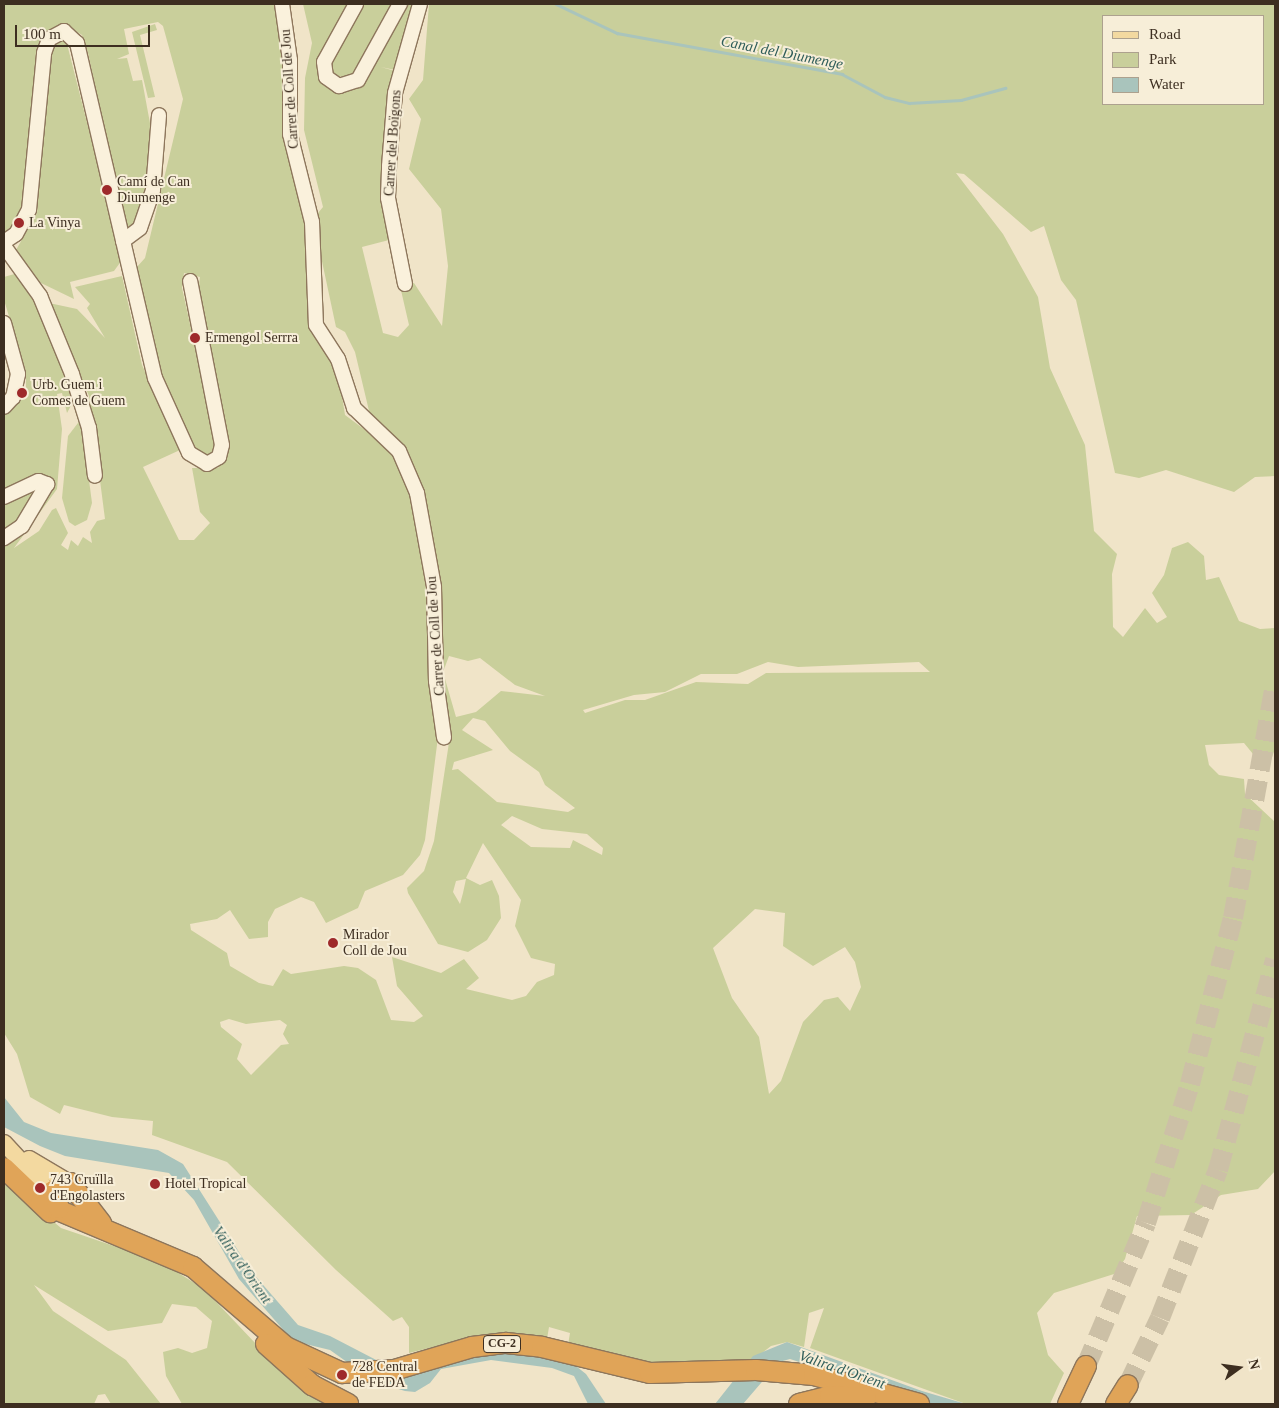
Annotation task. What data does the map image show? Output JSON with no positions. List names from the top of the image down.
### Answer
{
  "streets": {
    "highway": ["CG-2"],
    "street": ["Carrer de Coll de Jou", "Carrer del Boïgons"]
  },
  "water": ["Canal del Diumenge", "Valira d'Orient"],
  "places": [
    "Camí de Can Diumenge",
    "La Vinya",
    "Ermengol Serrra",
    "Urb. Guem i Comes de Guem",
    "Mirador Coll de Jou",
    "Hotel Tropical",
    "743 Cruïlla d'Engolasters",
    "728 Central de FEDA"
  ],
  "legend": ["Road", "Park", "Water"],
  "scale_bar": "100 m",
  "north": "right"
}
